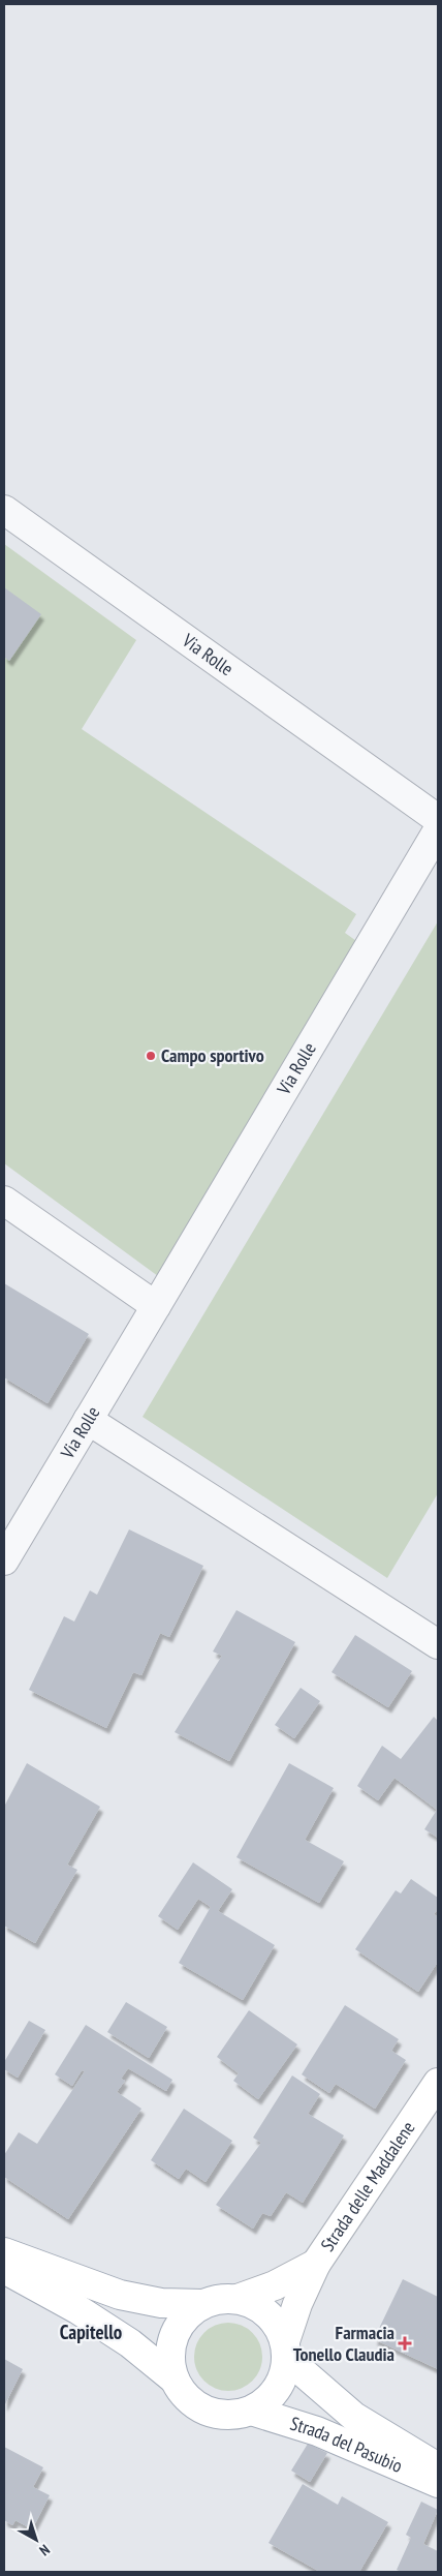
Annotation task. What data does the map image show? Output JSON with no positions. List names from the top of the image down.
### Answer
{
  "streets": {
    "main road": ["Strada delle Maddalene", "Strada del Pasubio"],
    "street": ["Via Rolle"]
  },
  "crossings": [
    ["Strada delle Maddalene", "Strada del Pasubio"]
  ],
  "districts": ["Capitello"],
  "places": {
    "other": ["Campo sportivo"],
    "health": ["Farmacia Tonello Claudia"]
  },
  "north": "bottom right"
}
